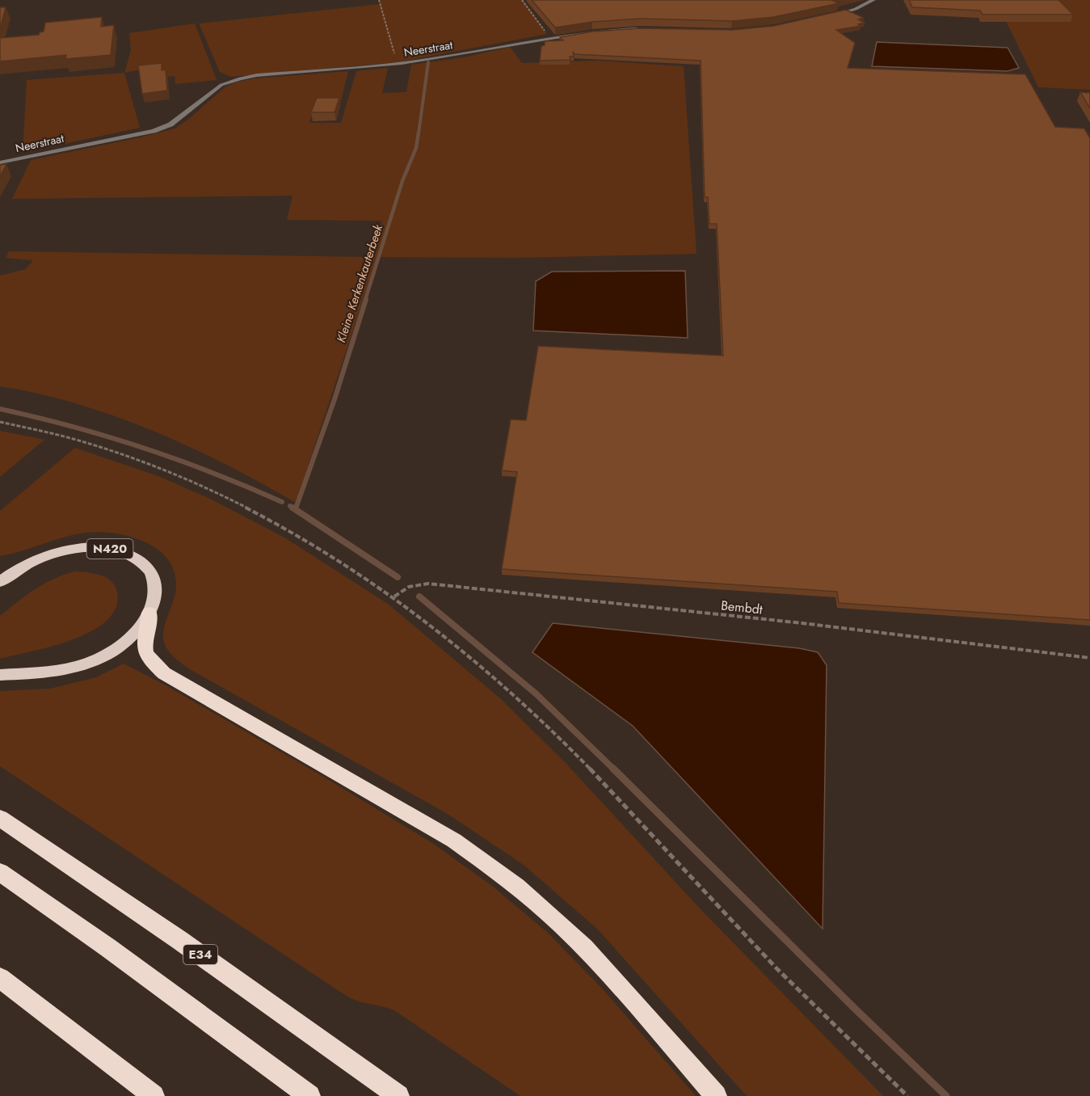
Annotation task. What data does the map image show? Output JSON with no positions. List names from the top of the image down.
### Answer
{
  "streets": {
    "highway": ["N420", "E34"],
    "street": ["Neerstraat"],
    "path": ["Bembdt"]
  },
  "water": ["Kleine Kerkenkauterbeek"]
}
